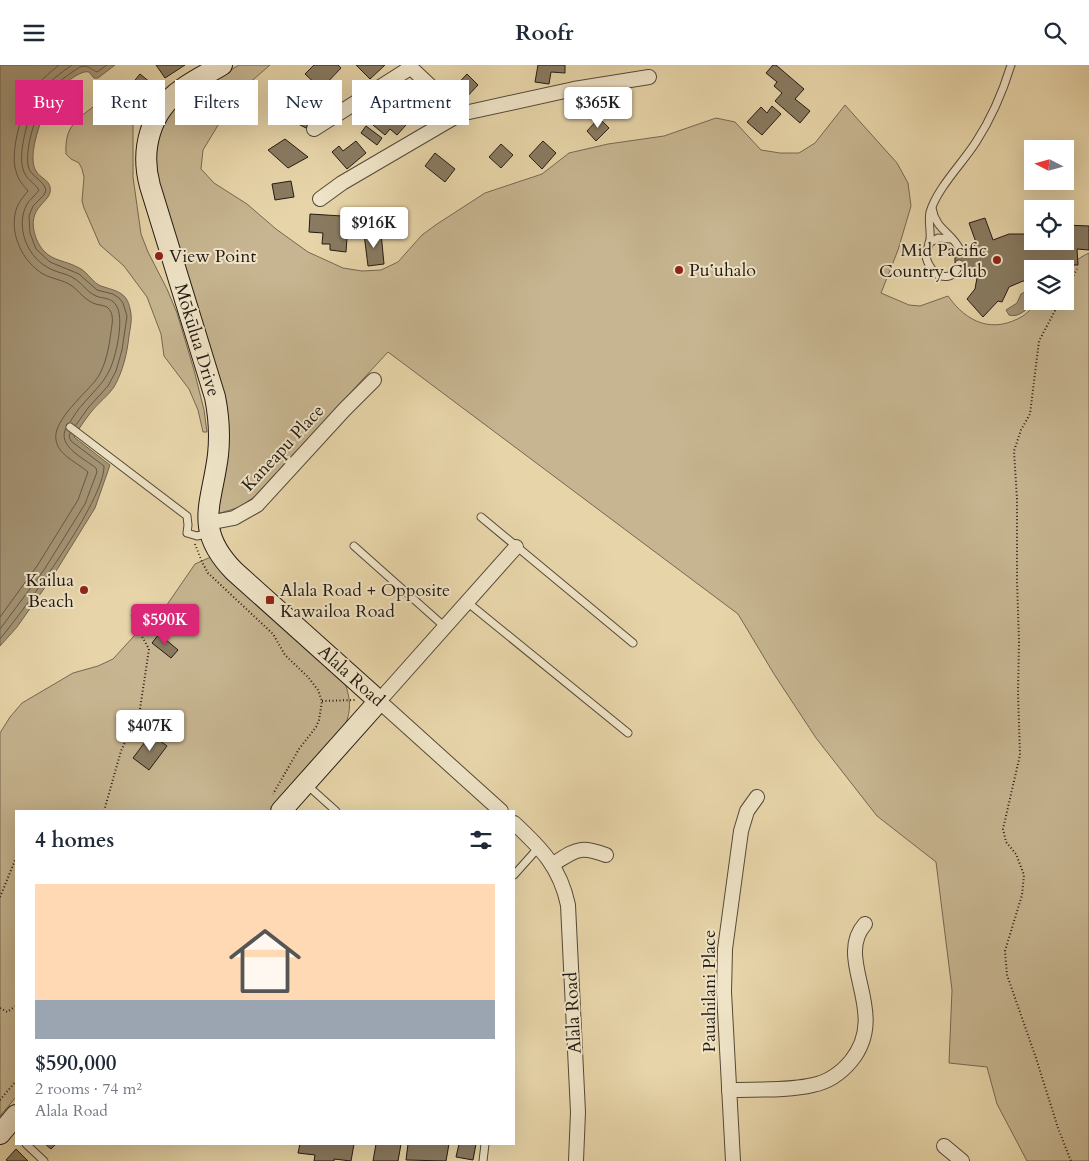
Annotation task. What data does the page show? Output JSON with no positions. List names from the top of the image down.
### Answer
{
  "streets": {
    "street": [
      "Mōkūlua Drive",
      "Kaneapu Place",
      "Alala Road",
      "Pauahilani Place"
    ]
  },
  "crossings": [
    ["Mōkūlua Drive", "Kaneapu Place"],
    ["Mōkūlua Drive", "Alala Road"],
    ["Kaneapu Place", "Alala Road"]
  ],
  "places": {
    "other": [
      "View Point",
      "Mid Pacific Country Club",
      "Puʻuhalo",
      "Kailua Beach"
    ],
    "transit": ["Alala Road + Opposite Kawailoa Road"]
  },
  "north": "left",
  "page": {
    "header": "Roofr",
    "chip": [
      "Buy",
      "Rent",
      "Filters",
      "New",
      "Apartment"
    ],
    "price": [
      "$365K",
      "$916K",
      "$590K",
      "$407K"
    ],
    "heading": "4 homes",
    "list": [
      {
        "name": "$590,000",
        "note": "2 rooms · 74 m² · Alala Road"
      }
    ]
  }
}
